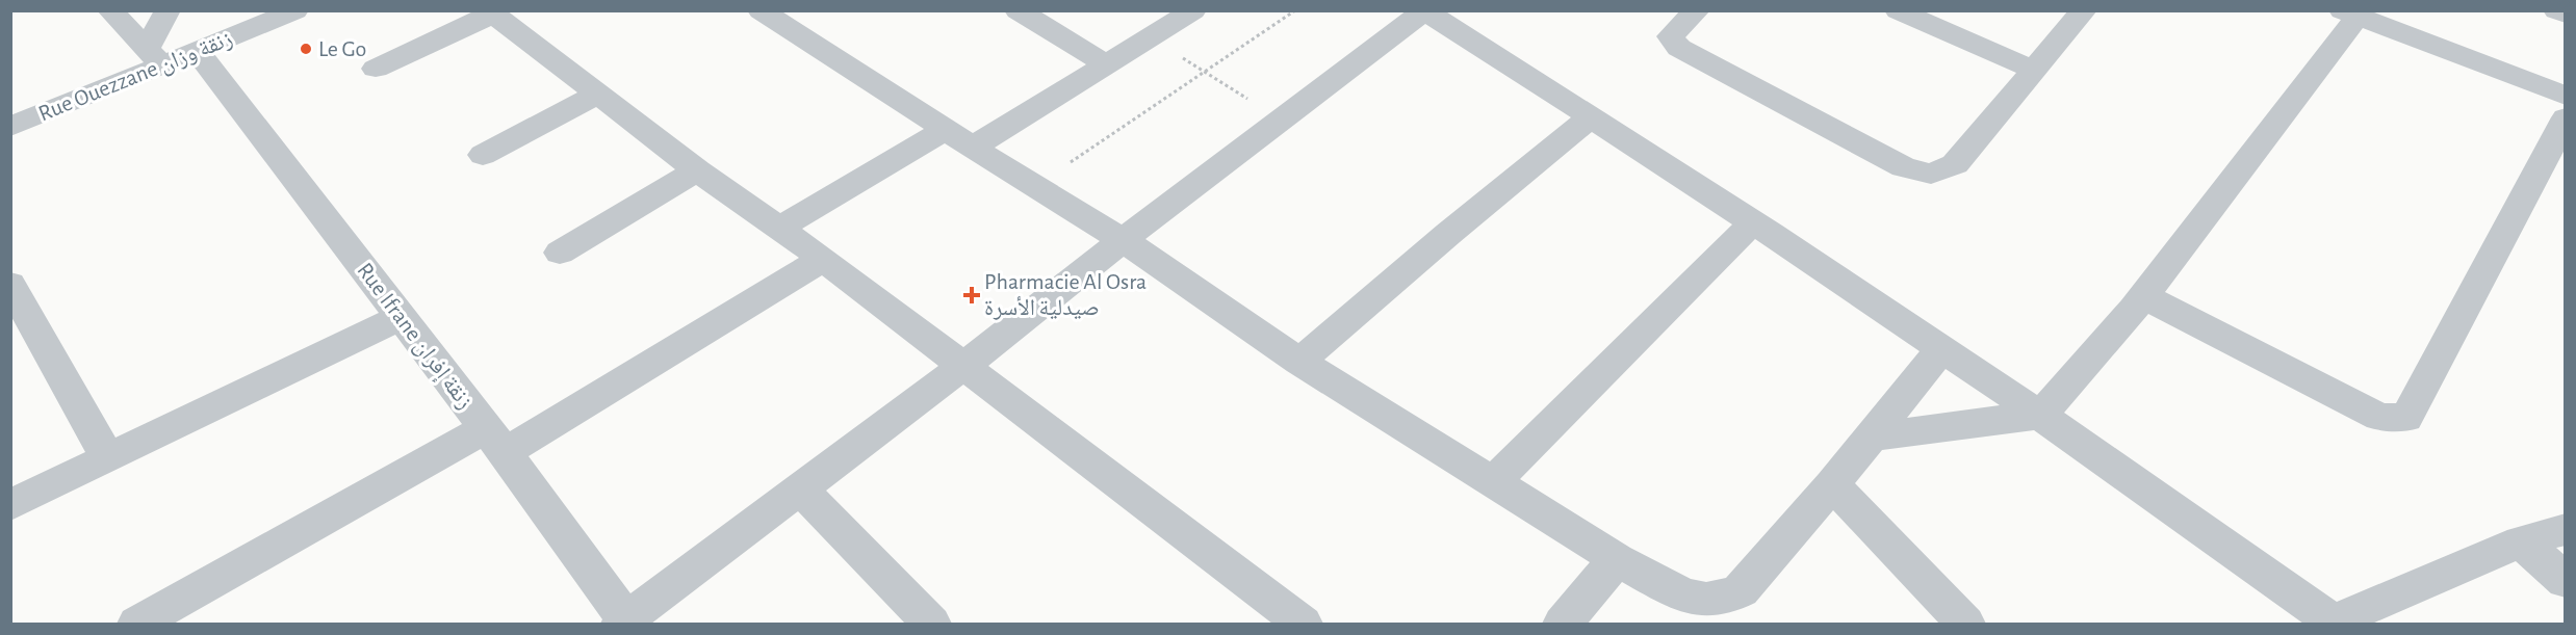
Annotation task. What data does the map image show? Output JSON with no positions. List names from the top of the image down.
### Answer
{
  "streets": {
    "street": ["Rue Ouezzane زنقة وزان", "Rue Ifrane زنقة إفران"]
  },
  "crossings": [
    ["Rue Ouezzane زنقة وزان", "Rue Ifrane زنقة إفران"]
  ],
  "places": {
    "other": ["Le Go"],
    "health": ["Pharmacie Al Osra صيدلية الأسرة"]
  }
}
